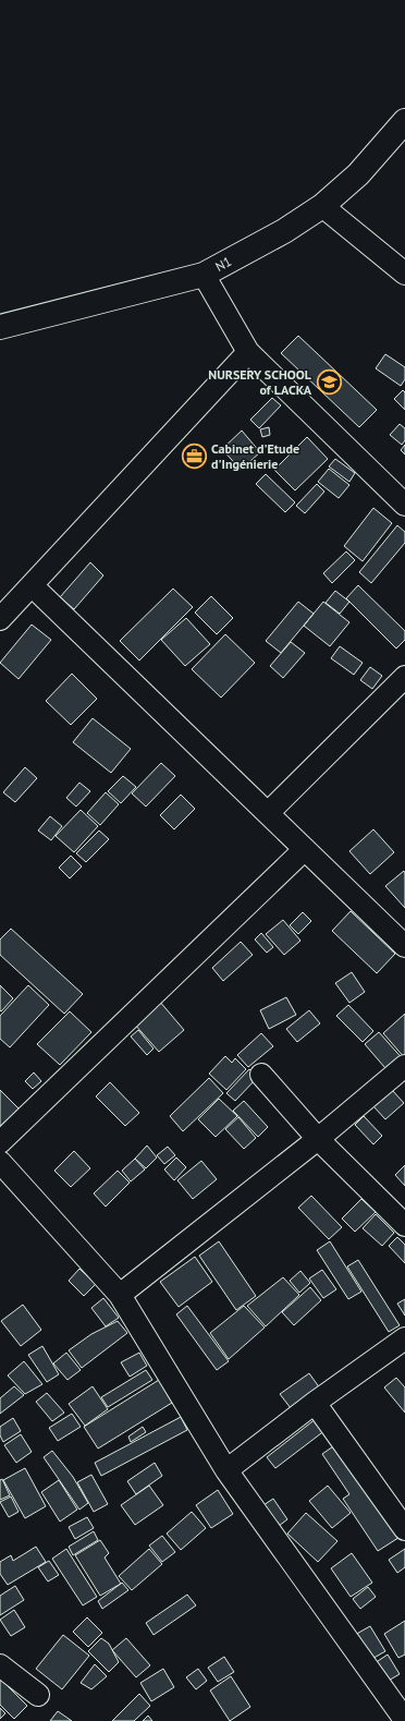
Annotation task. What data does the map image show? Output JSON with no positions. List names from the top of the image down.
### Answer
{
  "streets": {
    "highway": ["N1"]
  },
  "places": {
    "school or university": ["NURSERY SCHOOL of LACKA"],
    "office": ["Cabinet d'Etude d'Ingénierie"]
  }
}
